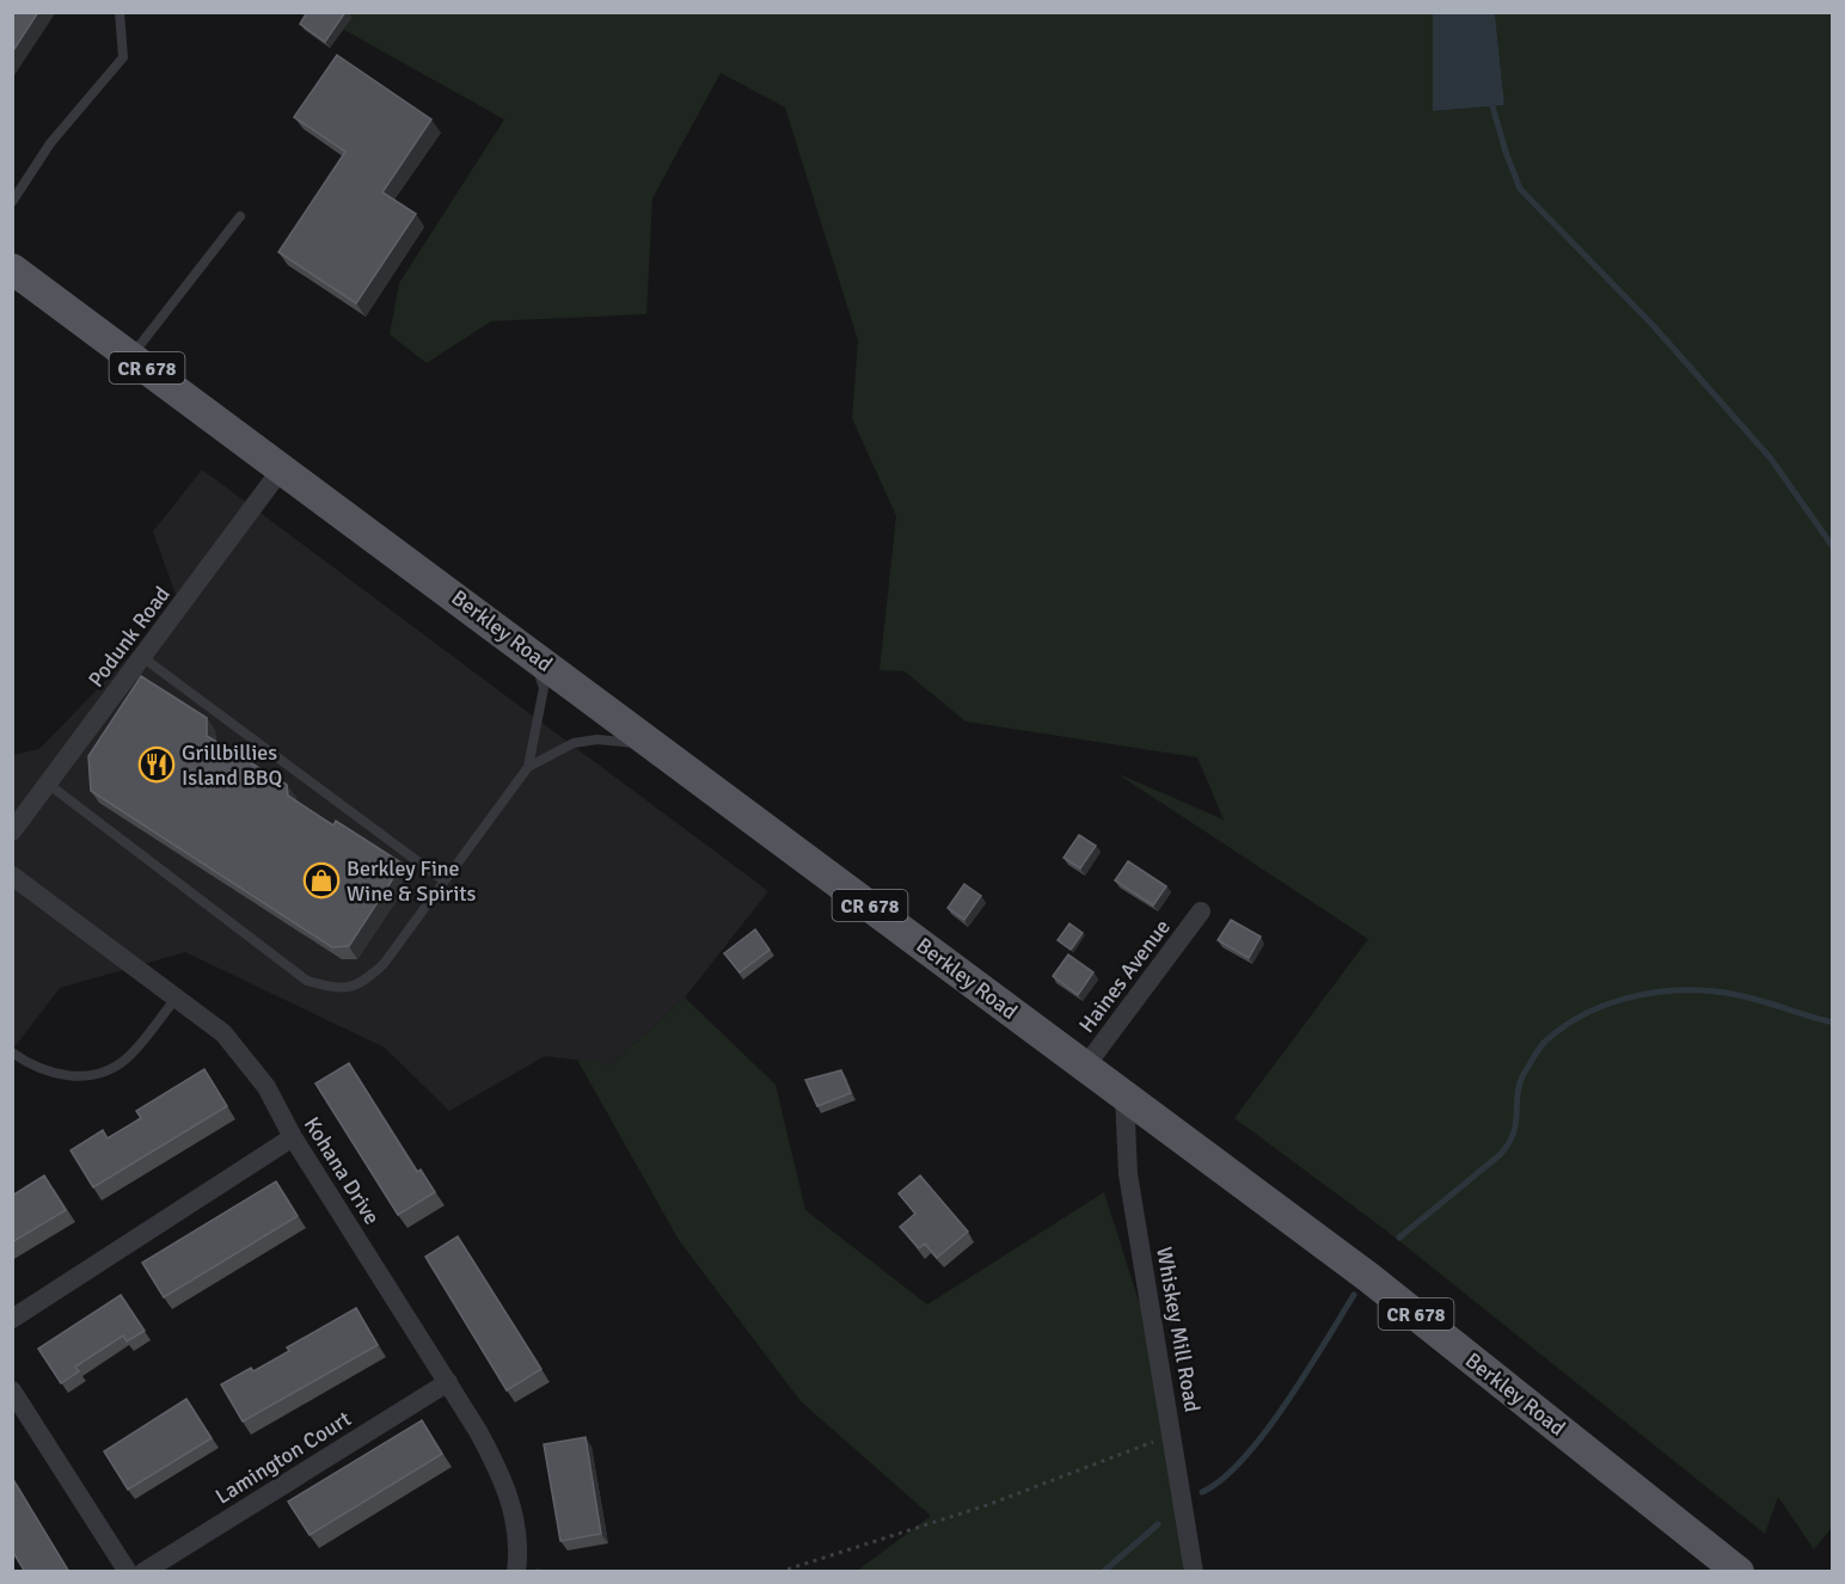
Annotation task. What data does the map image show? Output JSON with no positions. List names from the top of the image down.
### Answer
{
  "streets": {
    "main road": ["CR 678", "Berkley Road"],
    "street": [
      "Podunk Road",
      "Haines Avenue",
      "Kohana Drive",
      "Whiskey Mill Road",
      "Lamington Court"
    ]
  },
  "crossings": [
    ["Berkley Road", "Podunk Road"],
    ["Berkley Road", "Haines Avenue"],
    ["Berkley Road", "Whiskey Mill Road"],
    ["Kohana Drive", "Lamington Court"]
  ],
  "places": {
    "restaurant": ["Grillbillies Island BBQ"],
    "shop": ["Berkley Fine Wine & Spirits"]
  }
}
